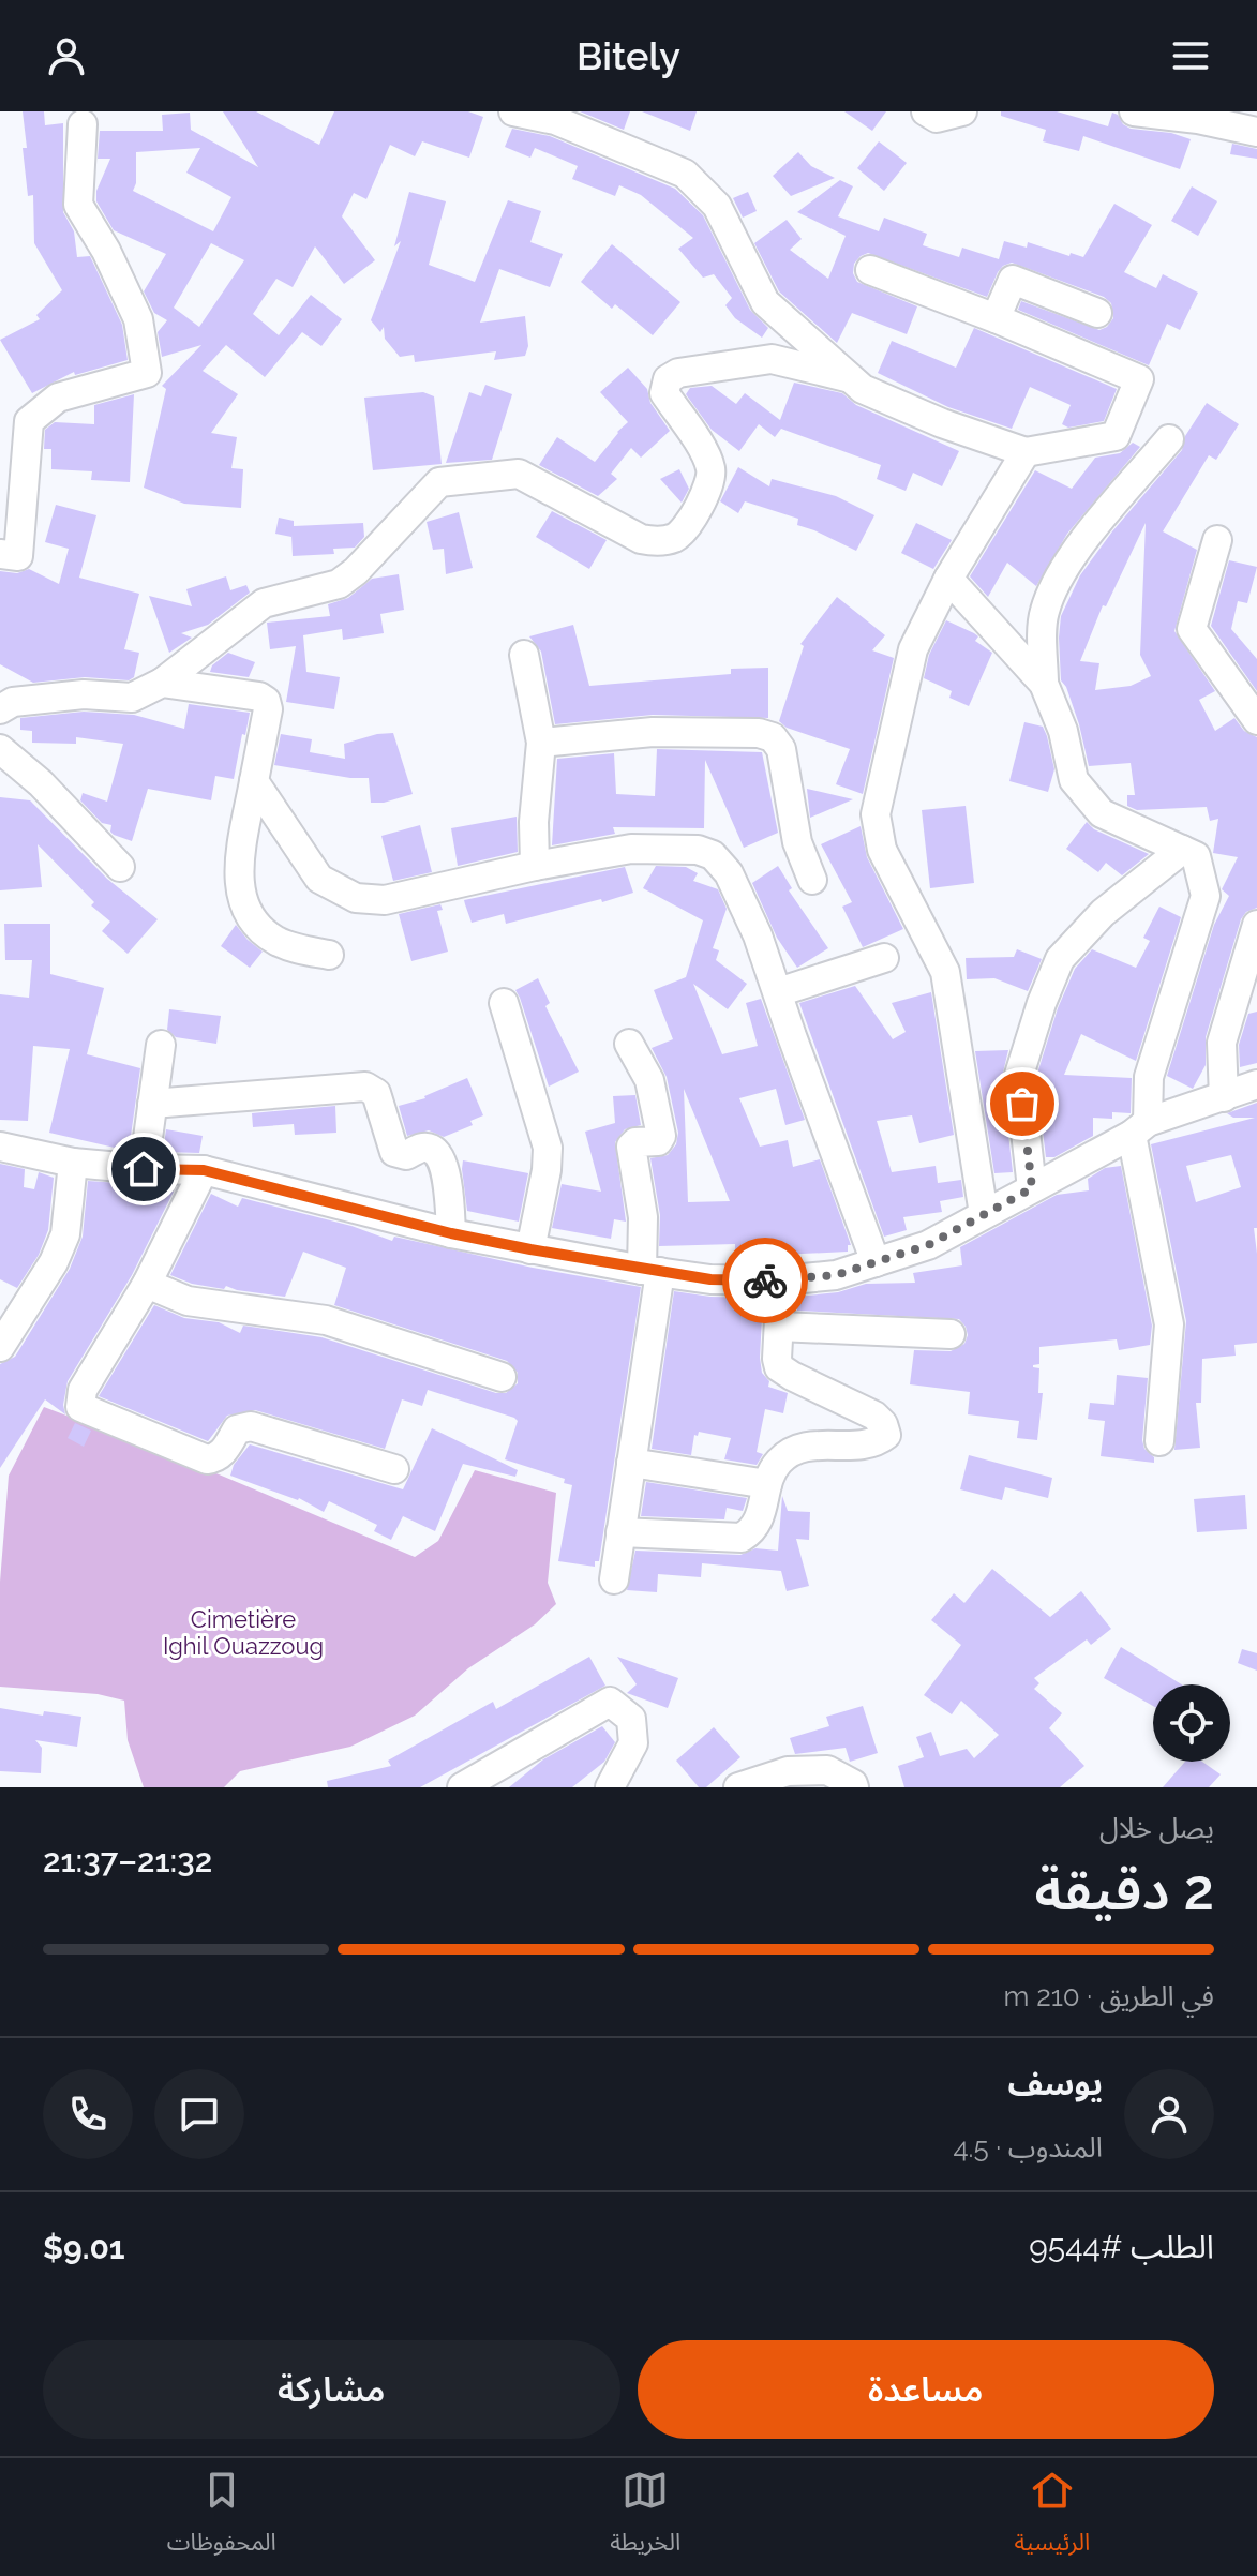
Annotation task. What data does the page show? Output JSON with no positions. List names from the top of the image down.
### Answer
{
  "parks": ["Cimetière Ighil Ouazzoug"],
  "page": {
    "header": "Bitely",
    "heading": ["2 دقيقة", "يصل خلال", "21:32–21:37"],
    "panel": [
      "يوسف",
      "المندوب · 4.5",
      "الطلب #9544",
      "$9.01"
    ],
    "bar": "في الطريق · 210 m",
    "buttons": ["مساعدة", "مشاركة"],
    "tabs": ["الرئيسية", "الخريطة", "المحفوظات"]
  }
}
